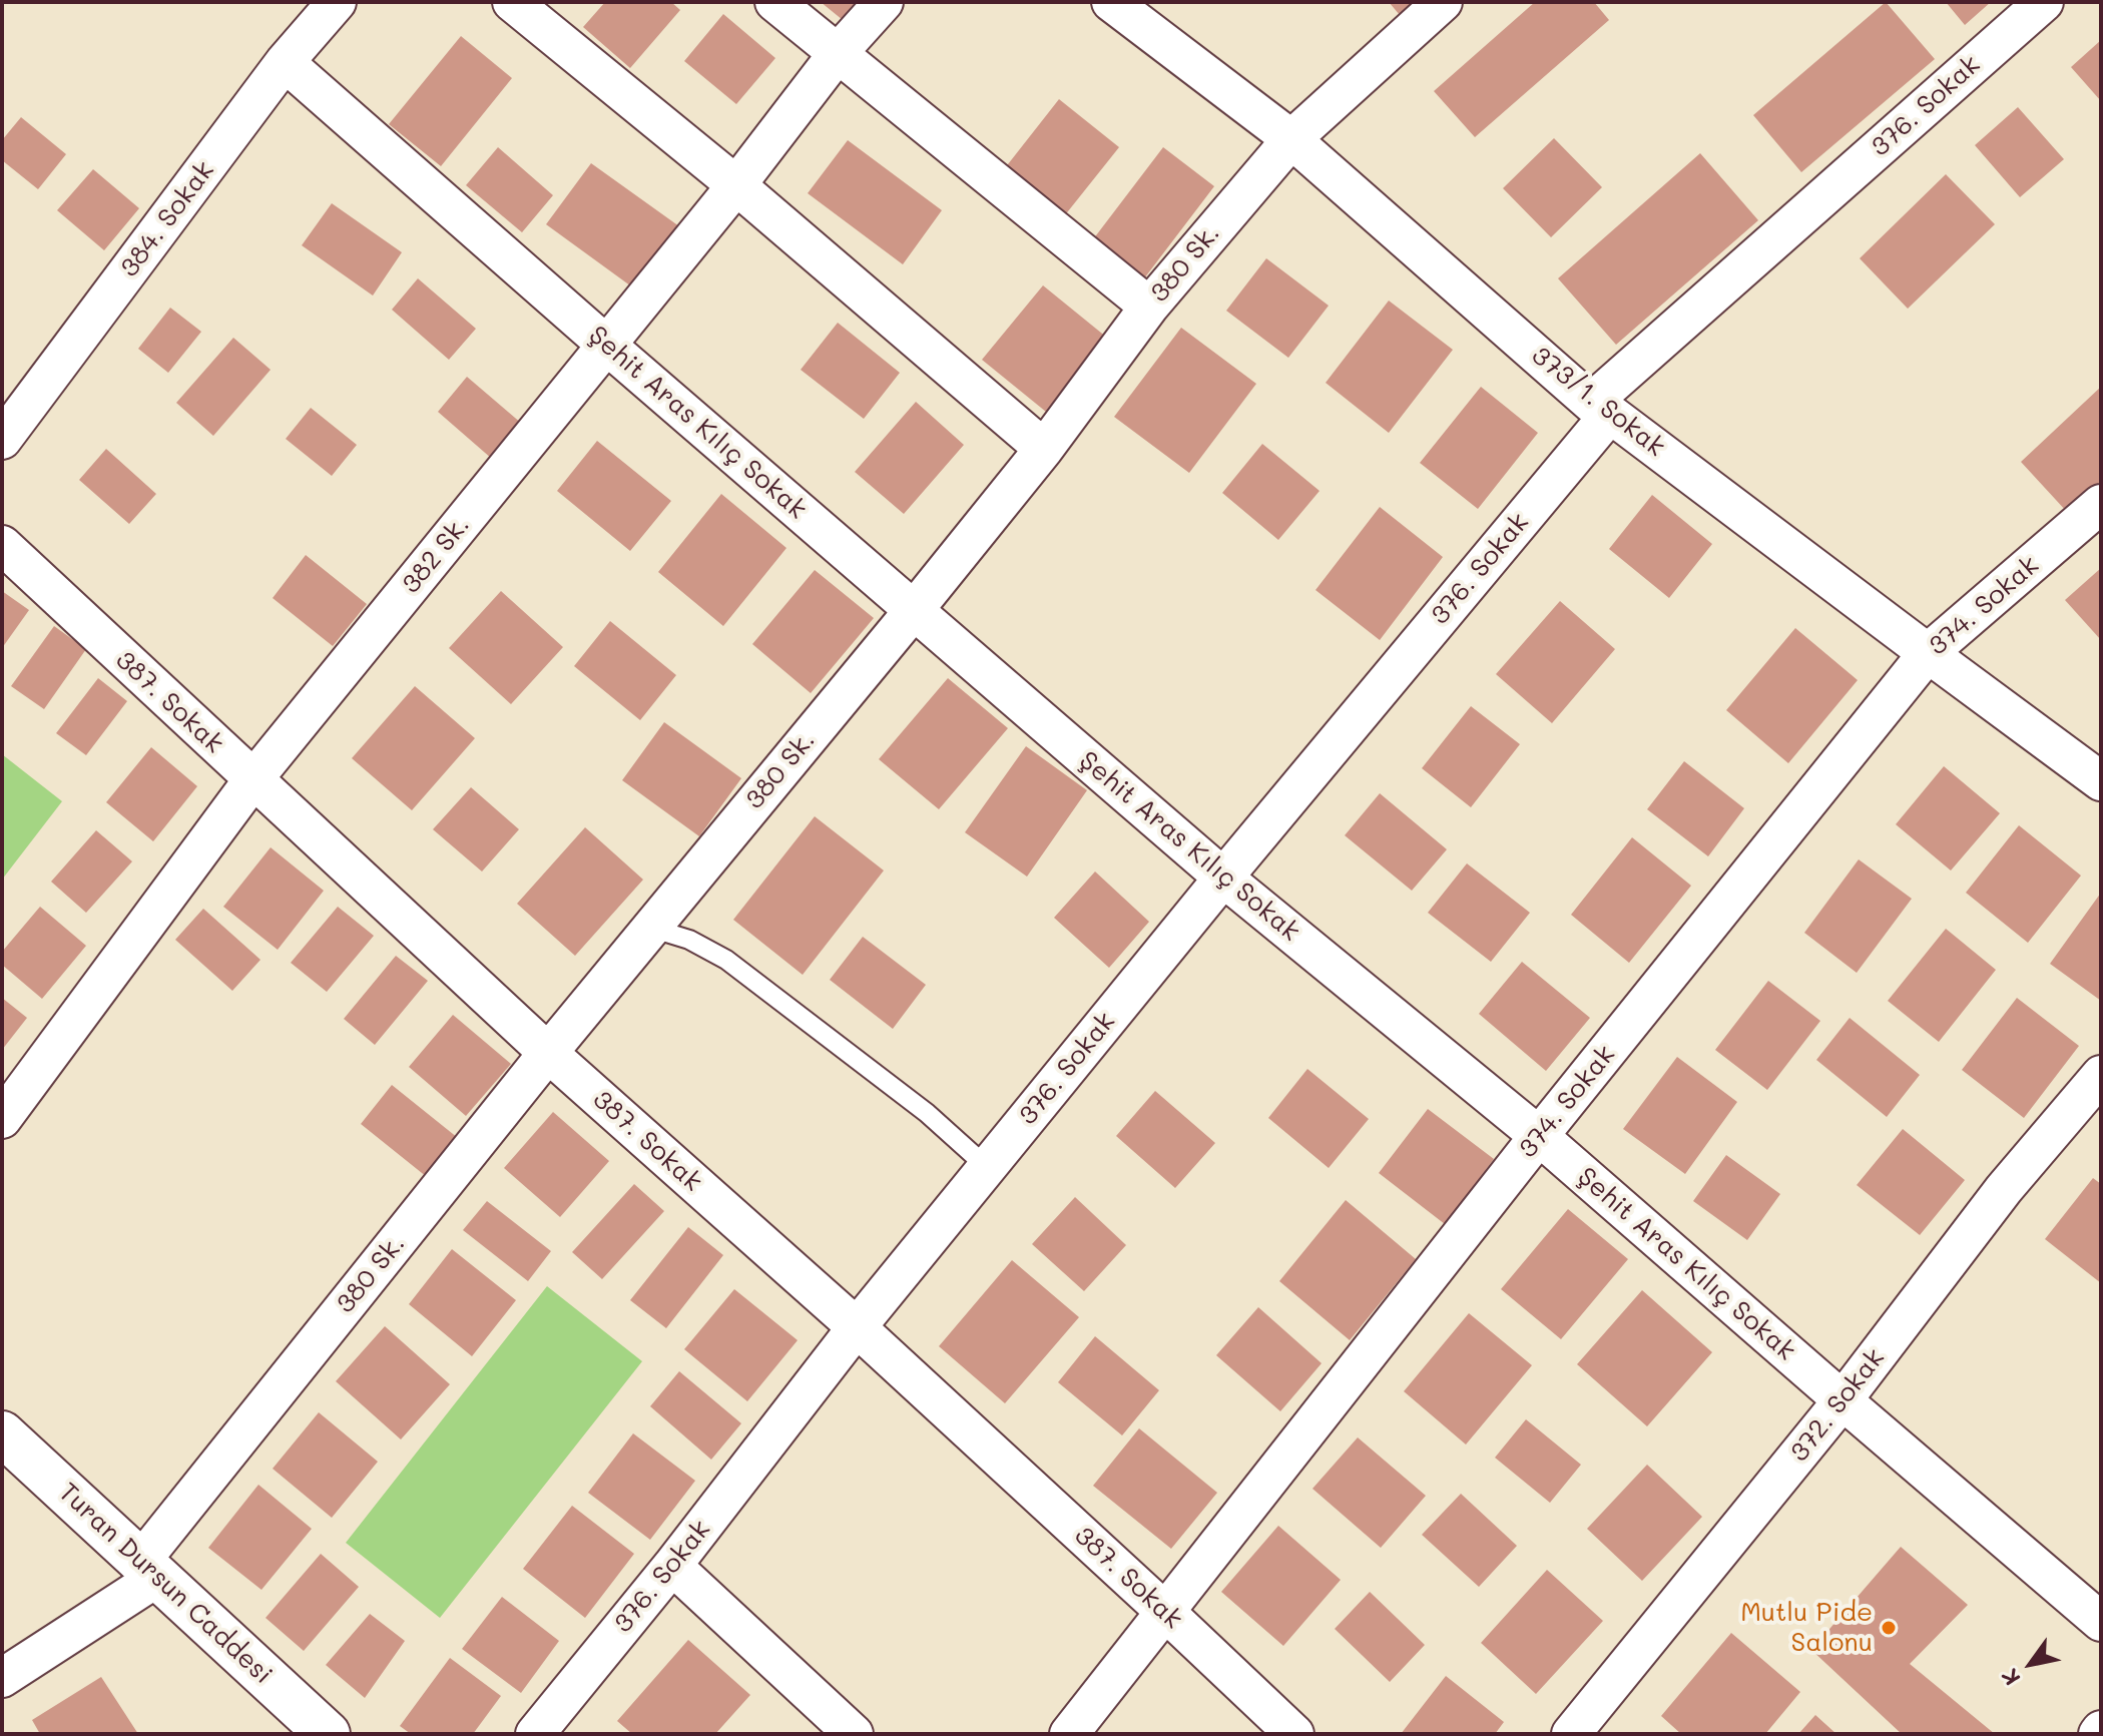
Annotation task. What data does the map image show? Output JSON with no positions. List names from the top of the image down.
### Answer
{
  "streets": {
    "street": [
      "376. Sokak",
      "384. Sokak",
      "380 Sk.",
      "373/1. Sokak",
      "Şehit Aras Kılıç Sokak",
      "382 Sk.",
      "374. Sokak",
      "387. Sokak",
      "372. Sokak",
      "Turan Dursun Caddesi"
    ]
  },
  "crossings": [
    ["376. Sokak", "373/1. Sokak"],
    ["376. Sokak", "Şehit Aras Kılıç Sokak"],
    ["376. Sokak", "387. Sokak"],
    ["384. Sokak", "Şehit Aras Kılıç Sokak"],
    ["380 Sk.", "373/1. Sokak"],
    ["380 Sk.", "Şehit Aras Kılıç Sokak"],
    ["380 Sk.", "387. Sokak"],
    ["380 Sk.", "Turan Dursun Caddesi"],
    ["373/1. Sokak", "374. Sokak"],
    ["Şehit Aras Kılıç Sokak", "382 Sk."],
    ["Şehit Aras Kılıç Sokak", "374. Sokak"],
    ["Şehit Aras Kılıç Sokak", "372. Sokak"],
    ["382 Sk.", "387. Sokak"],
    ["374. Sokak", "387. Sokak"]
  ],
  "places": ["Mutlu Pide Salonu"],
  "north": "bottom left"
}
